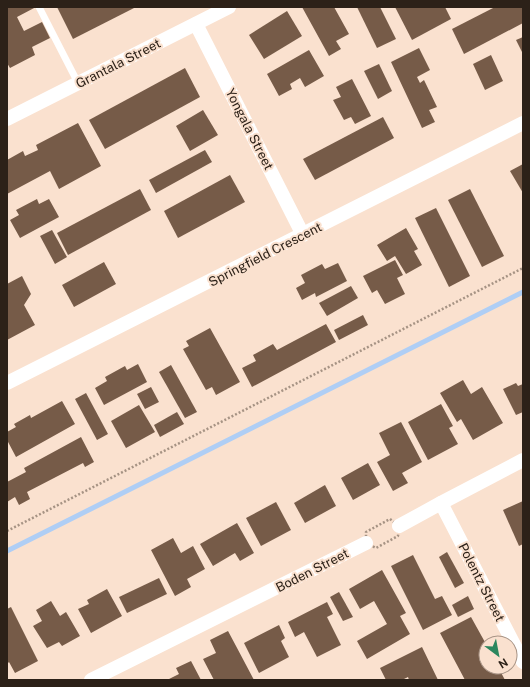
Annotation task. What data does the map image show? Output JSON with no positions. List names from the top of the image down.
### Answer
{
  "streets": {
    "street": [
      "Grantala Street",
      "Yongala Street",
      "Springfield Crescent",
      "Boden Street",
      "Polentz Street"
    ]
  },
  "crossings": [
    ["Grantala Street", "Yongala Street"],
    ["Yongala Street", "Springfield Crescent"]
  ],
  "north": "bottom right"
}
